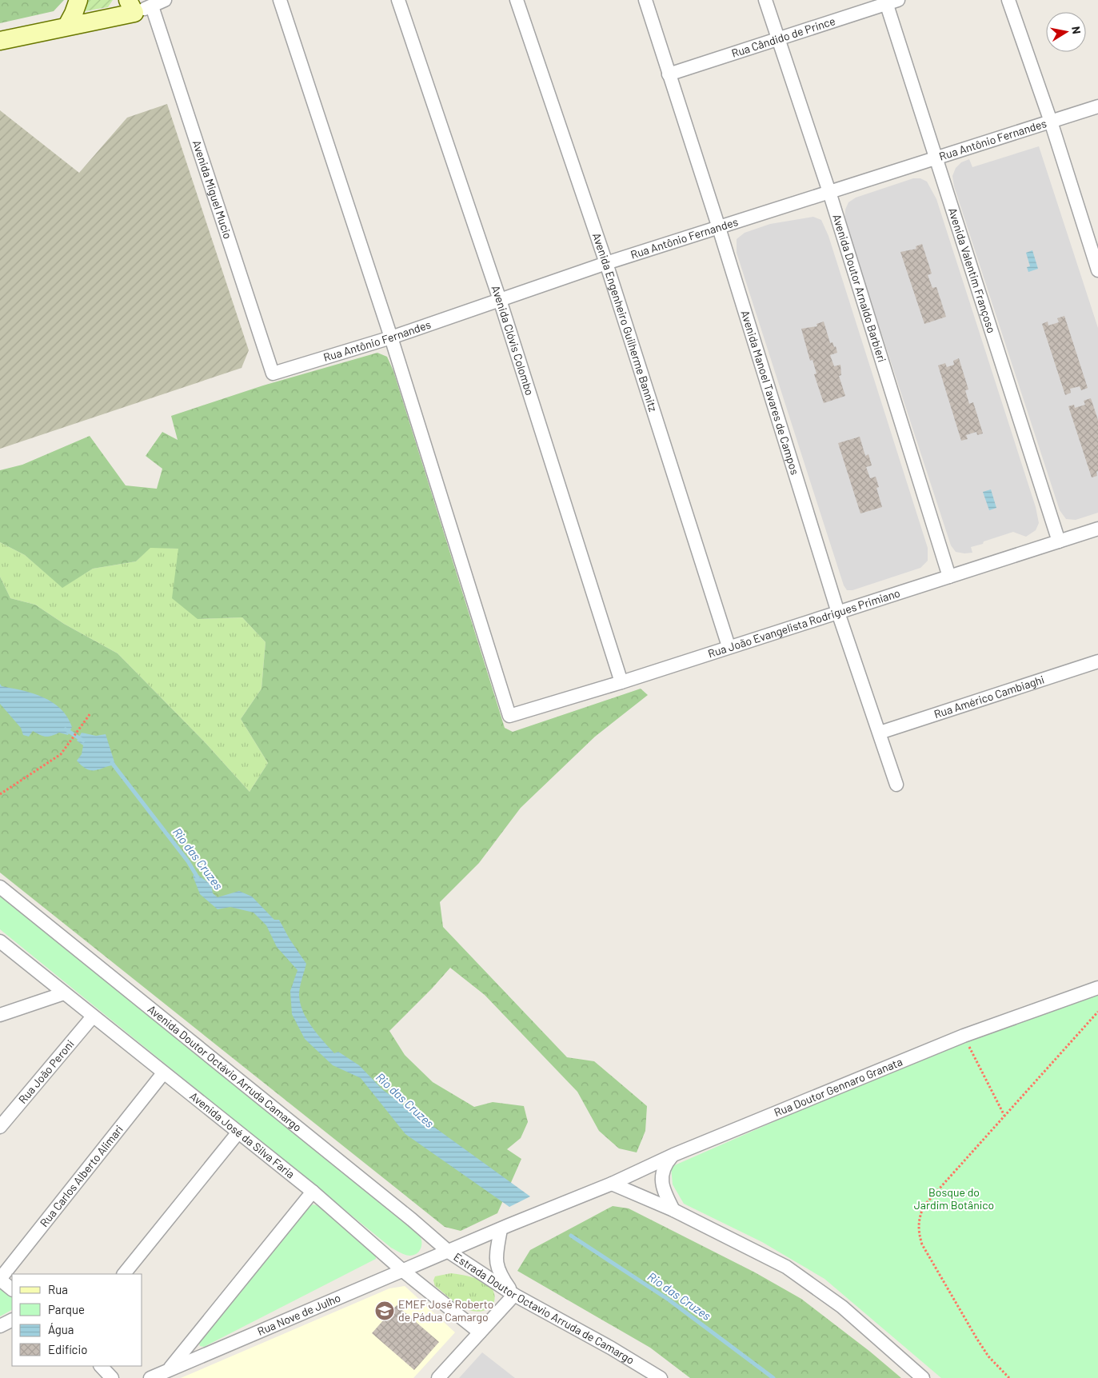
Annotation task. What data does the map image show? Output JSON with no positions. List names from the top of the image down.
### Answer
{
  "streets": {
    "street": [
      "Rua Cândido de Prince",
      "Rua Antônio Fernandes",
      "Avenida Miguel Mucio",
      "Avenida Valentim Françoso",
      "Avenida Doutor Arnaldo Barbieri",
      "Avenida Engenheiro Guilherme Bannitz",
      "Avenida Clóvis Colombo",
      "Avenida Manoel Tavares de Campos",
      "Rua João Evangelista Rodrigues Primiano",
      "Rua Américo Cambiaghi",
      "Avenida Doutor Octávio Arruda Camargo",
      "Rua João Peroni",
      "Rua Doutor Gennaro Granata",
      "Avenida José da Silva Faria",
      "Rua Carlos Alberto Alimari",
      "Estrada Doutor Octavio Arruda de Camargo",
      "Rua Nove de Julho"
    ]
  },
  "crossings": [
    ["Rua Cândido de Prince", "Avenida Valentim Françoso"],
    ["Rua Cândido de Prince", "Avenida Doutor Arnaldo Barbieri"],
    ["Rua Cândido de Prince", "Avenida Manoel Tavares de Campos"],
    ["Rua Antônio Fernandes", "Avenida Miguel Mucio"],
    ["Rua Antônio Fernandes", "Avenida Valentim Françoso"],
    ["Rua Antônio Fernandes", "Avenida Doutor Arnaldo Barbieri"],
    ["Rua Antônio Fernandes", "Avenida Engenheiro Guilherme Bannitz"],
    ["Rua Antônio Fernandes", "Avenida Clóvis Colombo"],
    ["Rua Antônio Fernandes", "Avenida Manoel Tavares de Campos"],
    ["Rua Antônio Fernandes", "Rua João Evangelista Rodrigues Primiano"],
    ["Avenida Valentim Françoso", "Rua João Evangelista Rodrigues Primiano"],
    ["Avenida Doutor Arnaldo Barbieri", "Rua João Evangelista Rodrigues Primiano"],
    ["Avenida Engenheiro Guilherme Bannitz", "Rua João Evangelista Rodrigues Primiano"],
    ["Avenida Clóvis Colombo", "Rua João Evangelista Rodrigues Primiano"],
    ["Avenida Manoel Tavares de Campos", "Rua João Evangelista Rodrigues Primiano"],
    ["Avenida Manoel Tavares de Campos", "Rua Américo Cambiaghi"],
    ["Avenida Doutor Octávio Arruda Camargo", "Estrada Doutor Octavio Arruda de Camargo"],
    ["Avenida Doutor Octávio Arruda Camargo", "Rua Nove de Julho"],
    ["Rua João Peroni", "Avenida José da Silva Faria"],
    ["Avenida José da Silva Faria", "Rua Carlos Alberto Alimari"],
    ["Avenida José da Silva Faria", "Rua Nove de Julho"],
    ["Estrada Doutor Octavio Arruda de Camargo", "Rua Nove de Julho"]
  ],
  "water": ["Rio das Cruzes"],
  "parks": ["Bosque do Jardim Botânico"],
  "places": {
    "school or university": ["EMEF José Roberto de Pádua Camargo"]
  },
  "legend": [
    "Rua",
    "Parque",
    "Água",
    "Edifício"
  ],
  "north": "right"
}
